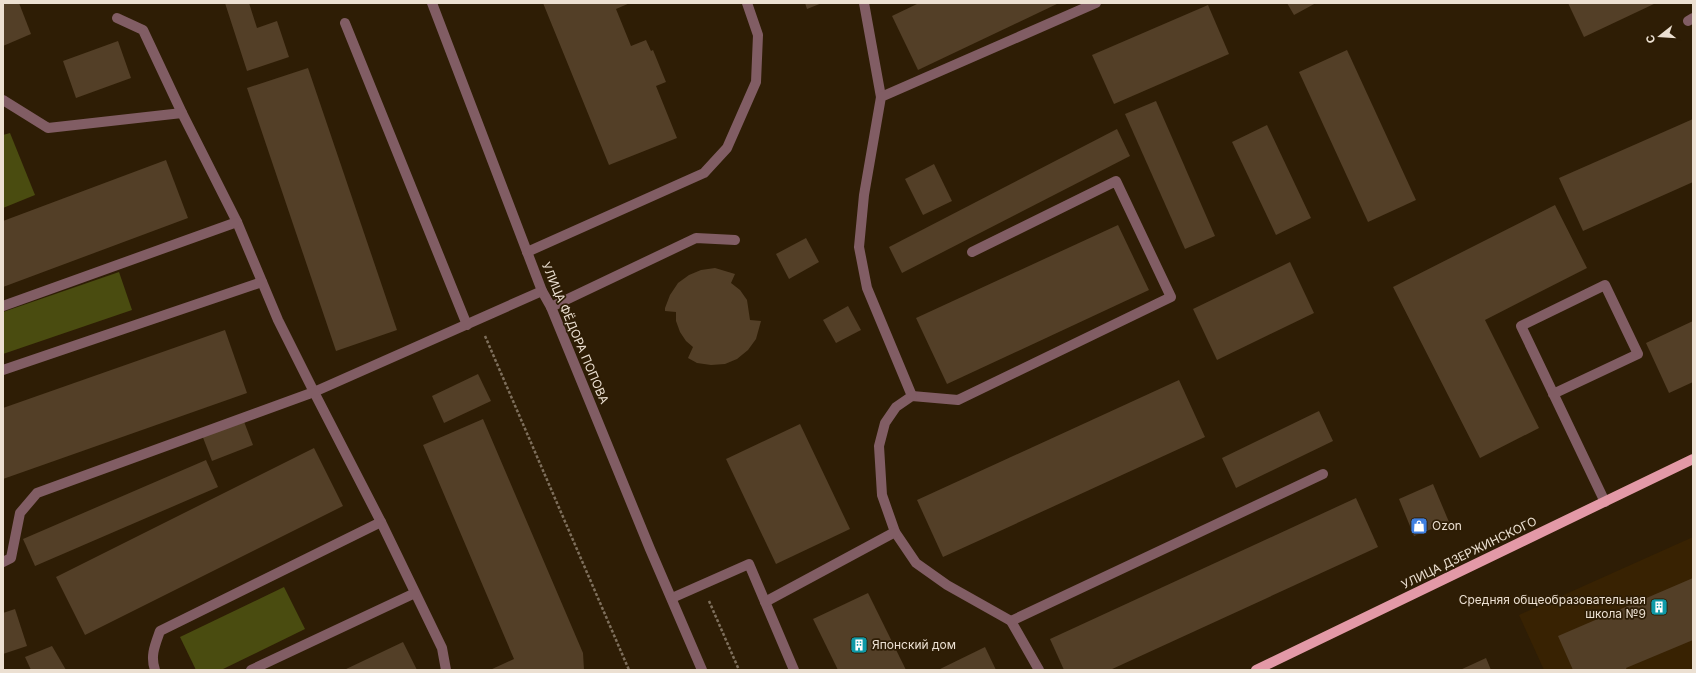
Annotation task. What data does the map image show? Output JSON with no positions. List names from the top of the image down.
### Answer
{
  "streets": {
    "main road": ["УЛИЦА ДЗЕРЖИНСКОГО"],
    "street": ["УЛИЦА ФЁДОРА ПОПОВА"]
  },
  "places": {
    "shop": ["Ozon"],
    "building": ["Средняя общеобразовательная школа №9", "Японский дом"]
  },
  "north": "left"
}
